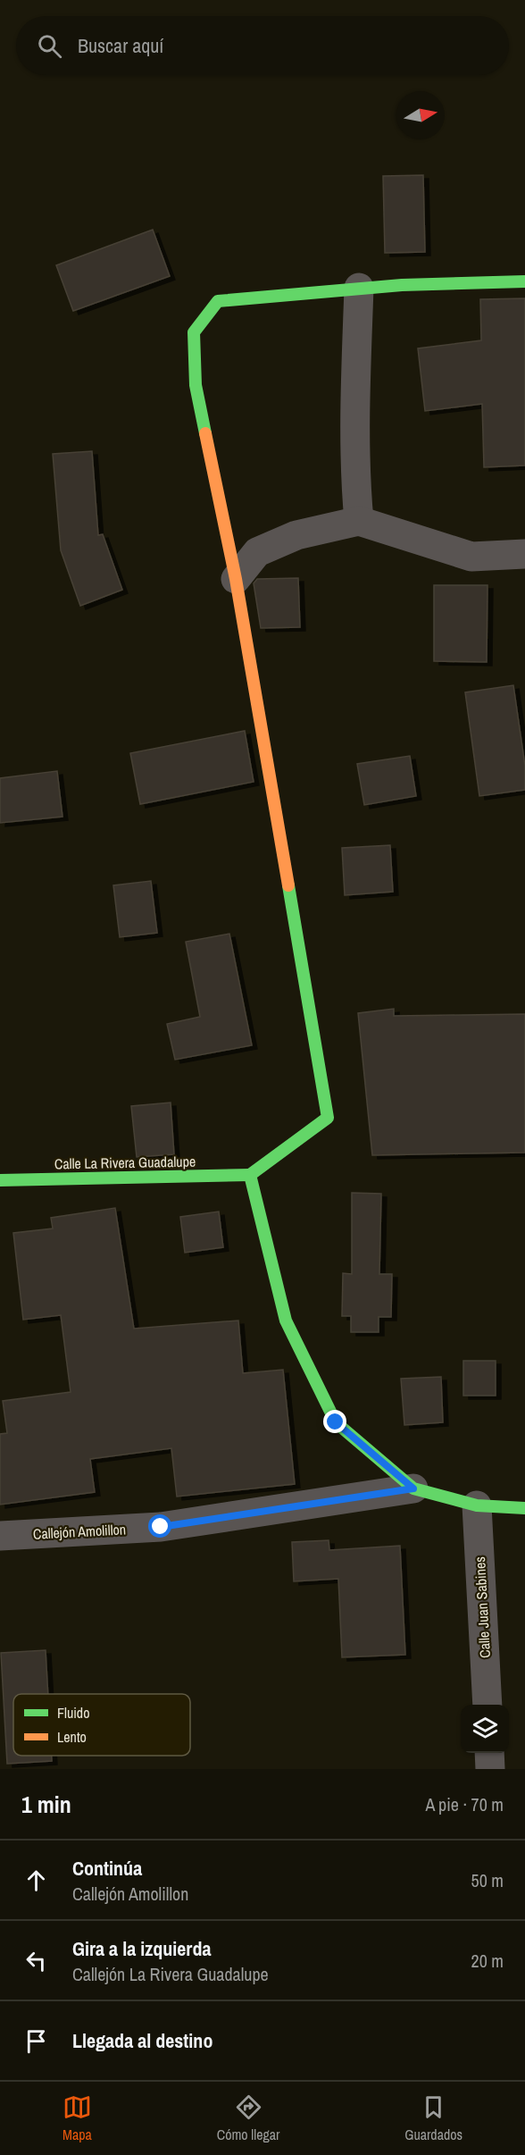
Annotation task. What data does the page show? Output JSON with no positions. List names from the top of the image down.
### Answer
{
  "streets": {
    "street": ["Calle La Rivera Guadalupe", "Callejón Amolillon", "Calle Juan Sabines"]
  },
  "legend": ["Fluido", "Lento"],
  "north": "right",
  "page": {
    "search": "Buscar aquí",
    "heading": ["1 min", "A pie · 70 m"],
    "list": [
      ["Continúa", "Callejón Amolillon", "50 m"],
      ["Gira a la izquierda", "Callejón La Rivera Guadalupe", "20 m"],
      "Llegada al destino"
    ],
    "nav": ["Mapa", "Cómo llegar", "Guardados"]
  }
}
